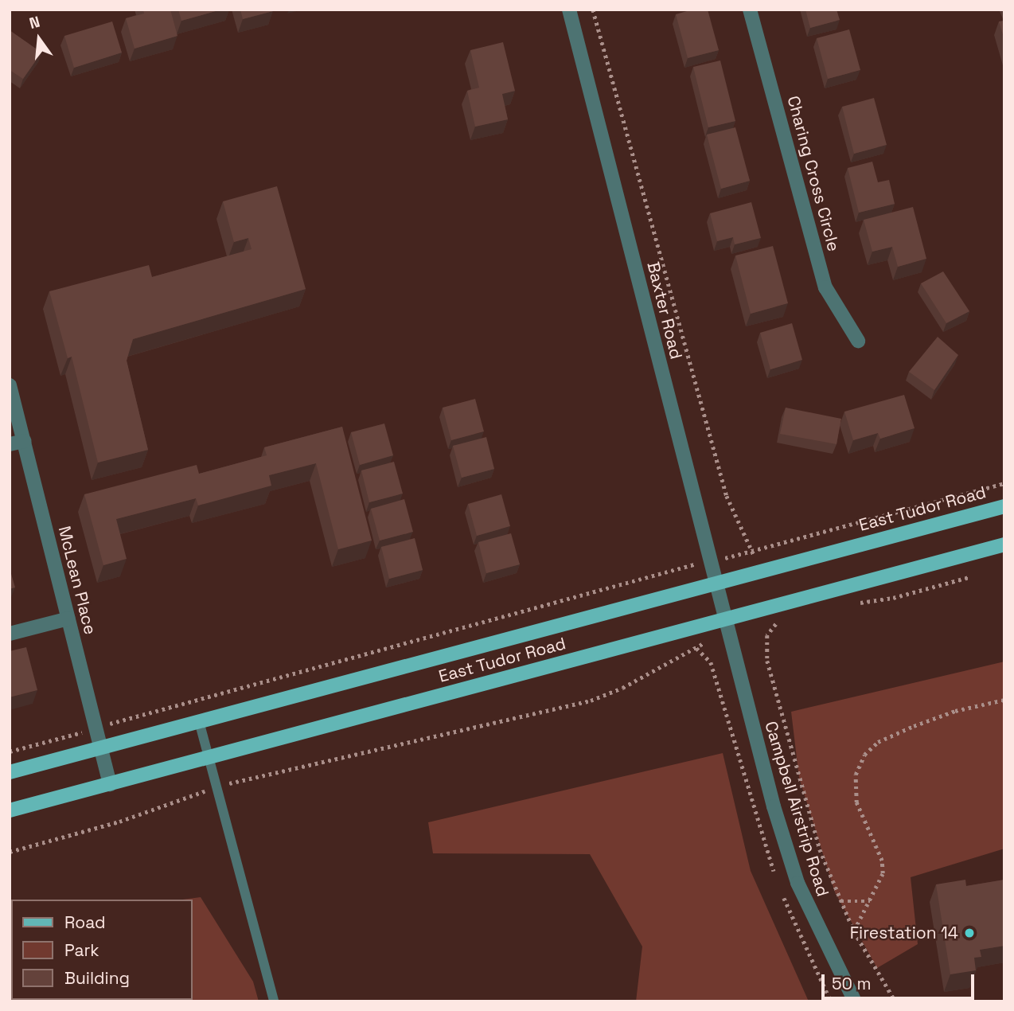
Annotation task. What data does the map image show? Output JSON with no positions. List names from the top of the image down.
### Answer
{
  "streets": {
    "main road": ["East Tudor Road"],
    "street": [
      "Charing Cross Circle",
      "Baxter Road",
      "McLean Place",
      "Campbell Airstrip Road"
    ]
  },
  "crossings": [
    ["Baxter Road", "East Tudor Road"],
    ["Baxter Road", "Campbell Airstrip Road"],
    ["East Tudor Road", "McLean Place"],
    ["East Tudor Road", "Campbell Airstrip Road"]
  ],
  "places": ["Firestation 14"],
  "legend": ["Road", "Park", "Building"],
  "scale_bar": "50 m",
  "north": "top"
}
